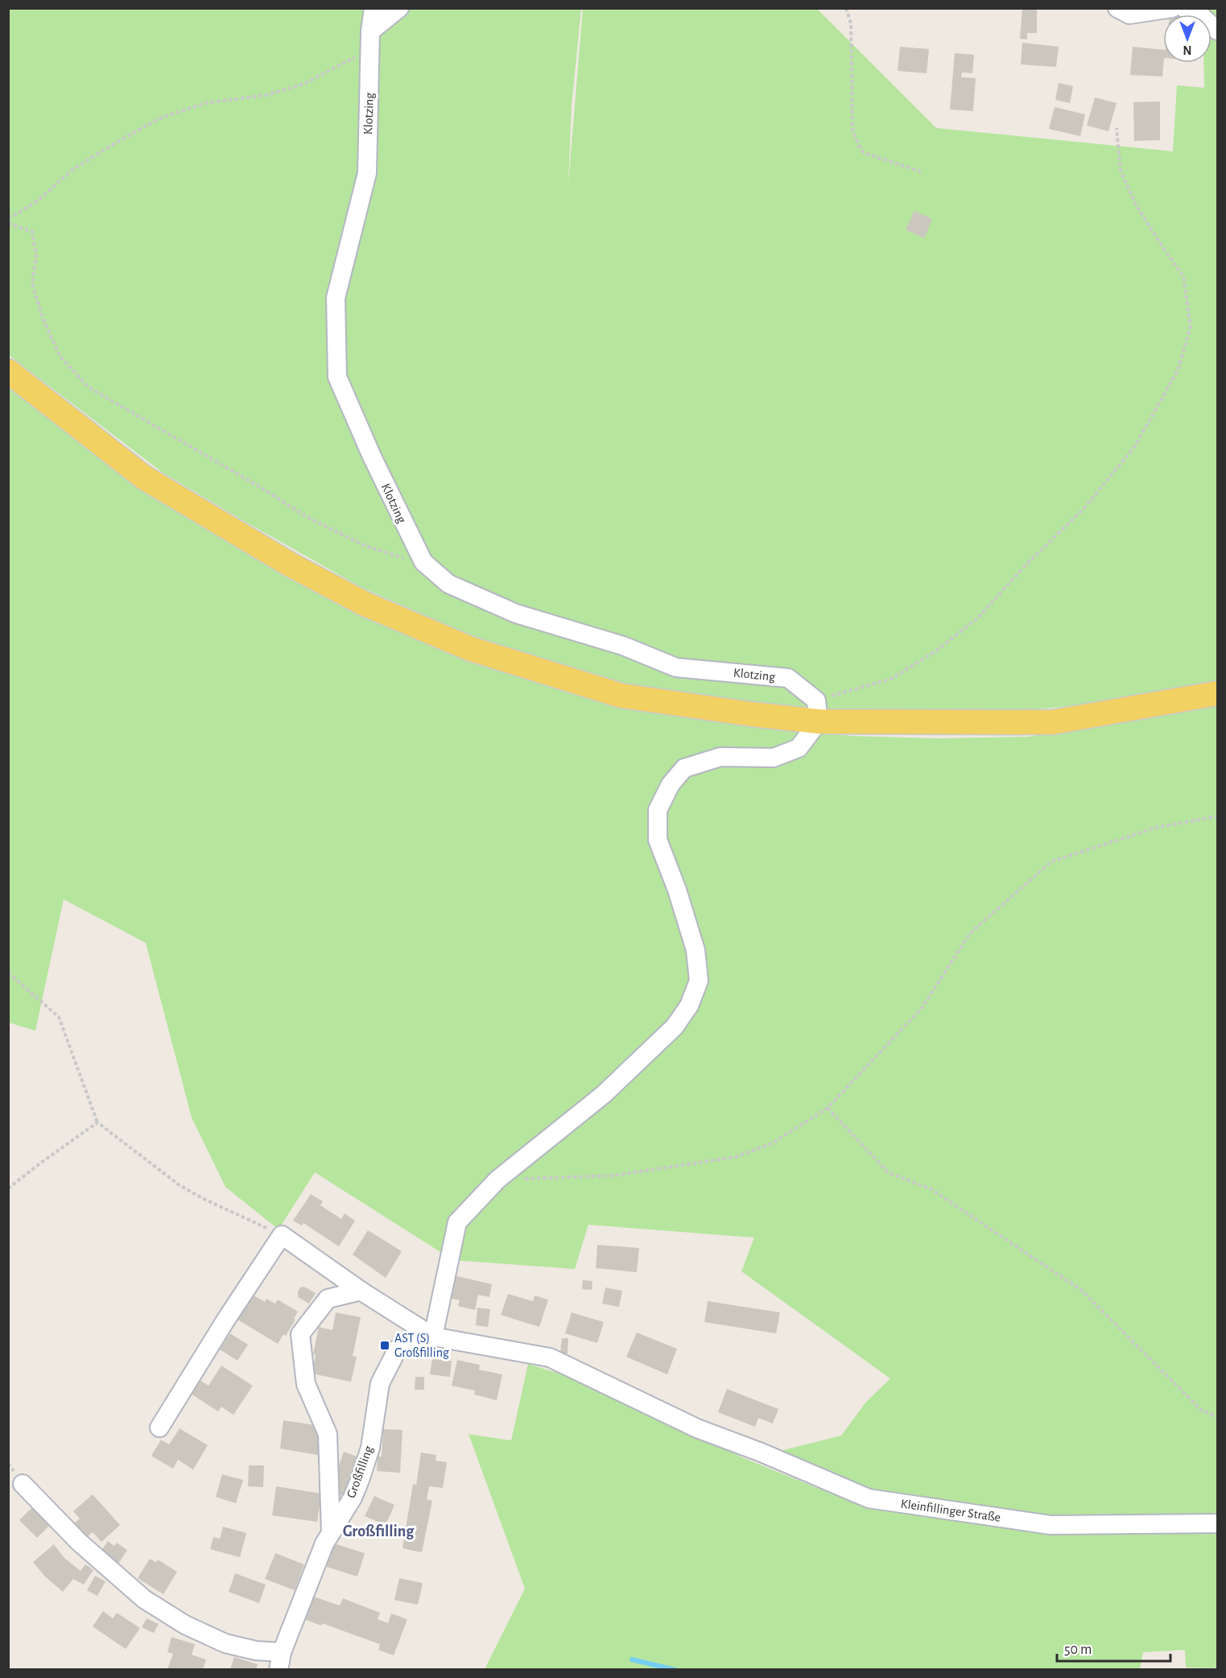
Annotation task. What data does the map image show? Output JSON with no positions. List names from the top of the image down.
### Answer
{
  "streets": {
    "street": ["Klotzing", "Großfilling", "Kleinfillinger Straße"]
  },
  "crossings": [
    ["Großfilling", "Kleinfillinger Straße"]
  ],
  "districts": ["Großfilling"],
  "places": {
    "transit": ["AST (S) Großfilling"]
  },
  "scale_bar": "50 m",
  "north": "bottom"
}
